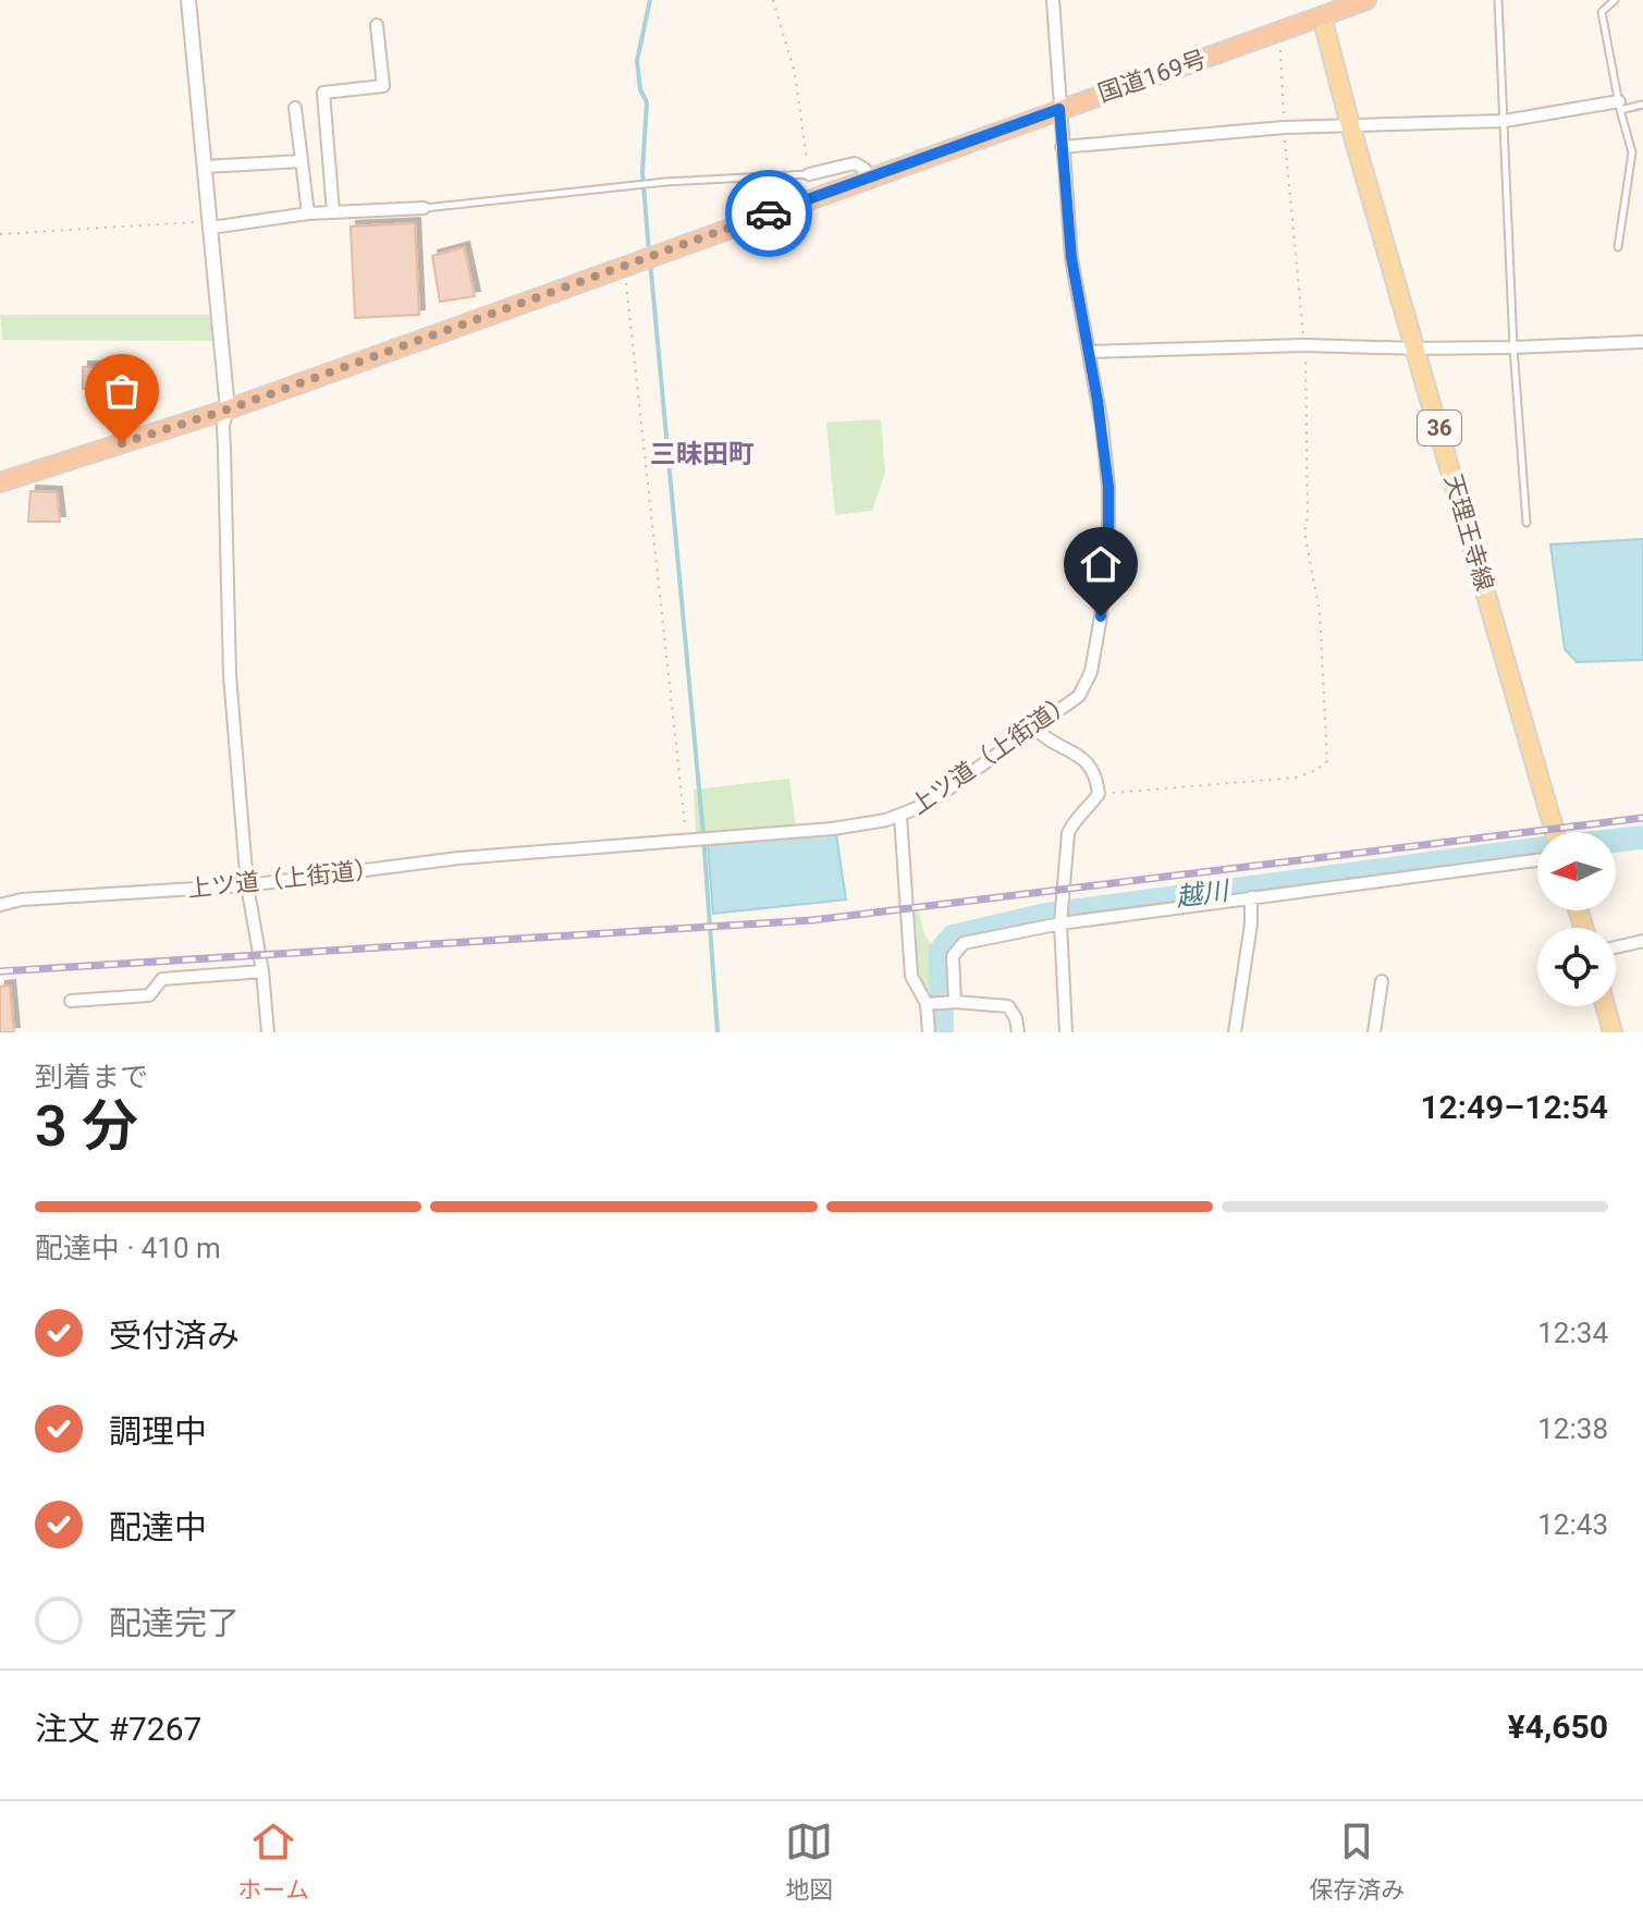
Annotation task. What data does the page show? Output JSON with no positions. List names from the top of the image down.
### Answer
{
  "streets": {
    "highway": ["国道169号"],
    "main road": ["36", "天理王寺線"],
    "street": ["上ツ道（上街道）"]
  },
  "crossings": [
    ["国道169号", "天理王寺線"],
    ["国道169号", "上ツ道（上街道）"]
  ],
  "districts": ["三昧田町"],
  "water": ["越川"],
  "north": "left",
  "page": {
    "heading": ["3 分", "到着まで", "12:49–12:54"],
    "panel": ["注文 #7267", "¥4,650"],
    "bar": "配達中 · 410 m",
    "list": [
      ["受付済み", "12:34"],
      ["調理中", "12:38"],
      ["配達中", "12:43"],
      "配達完了"
    ],
    "tabs": ["ホーム", "地図", "保存済み"]
  }
}
